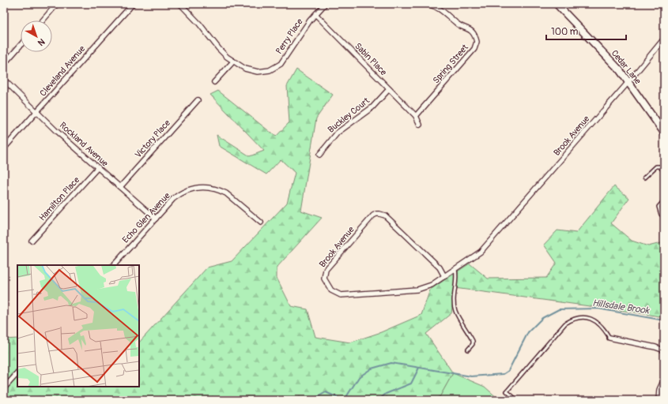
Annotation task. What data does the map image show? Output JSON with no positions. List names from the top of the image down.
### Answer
{
  "streets": {
    "street": [
      "Perry Place",
      "Sabin Place",
      "Spring Street",
      "Cedar Lane",
      "Cleveland Avenue",
      "Buckley Court",
      "Brook Avenue",
      "Victory Place",
      "Rockland Avenue",
      "Hamilton Place",
      "Echo Glen Avenue"
    ]
  },
  "crossings": [
    ["Perry Place", "Sabin Place"],
    ["Sabin Place", "Spring Street"],
    ["Sabin Place", "Buckley Court"],
    ["Cedar Lane", "Brook Avenue"],
    ["Cleveland Avenue", "Rockland Avenue"],
    ["Victory Place", "Rockland Avenue"],
    ["Rockland Avenue", "Hamilton Place"],
    ["Rockland Avenue", "Echo Glen Avenue"]
  ],
  "water": ["Hillsdale Brook"],
  "scale_bar": "100 m",
  "north": "bottom right"
}
